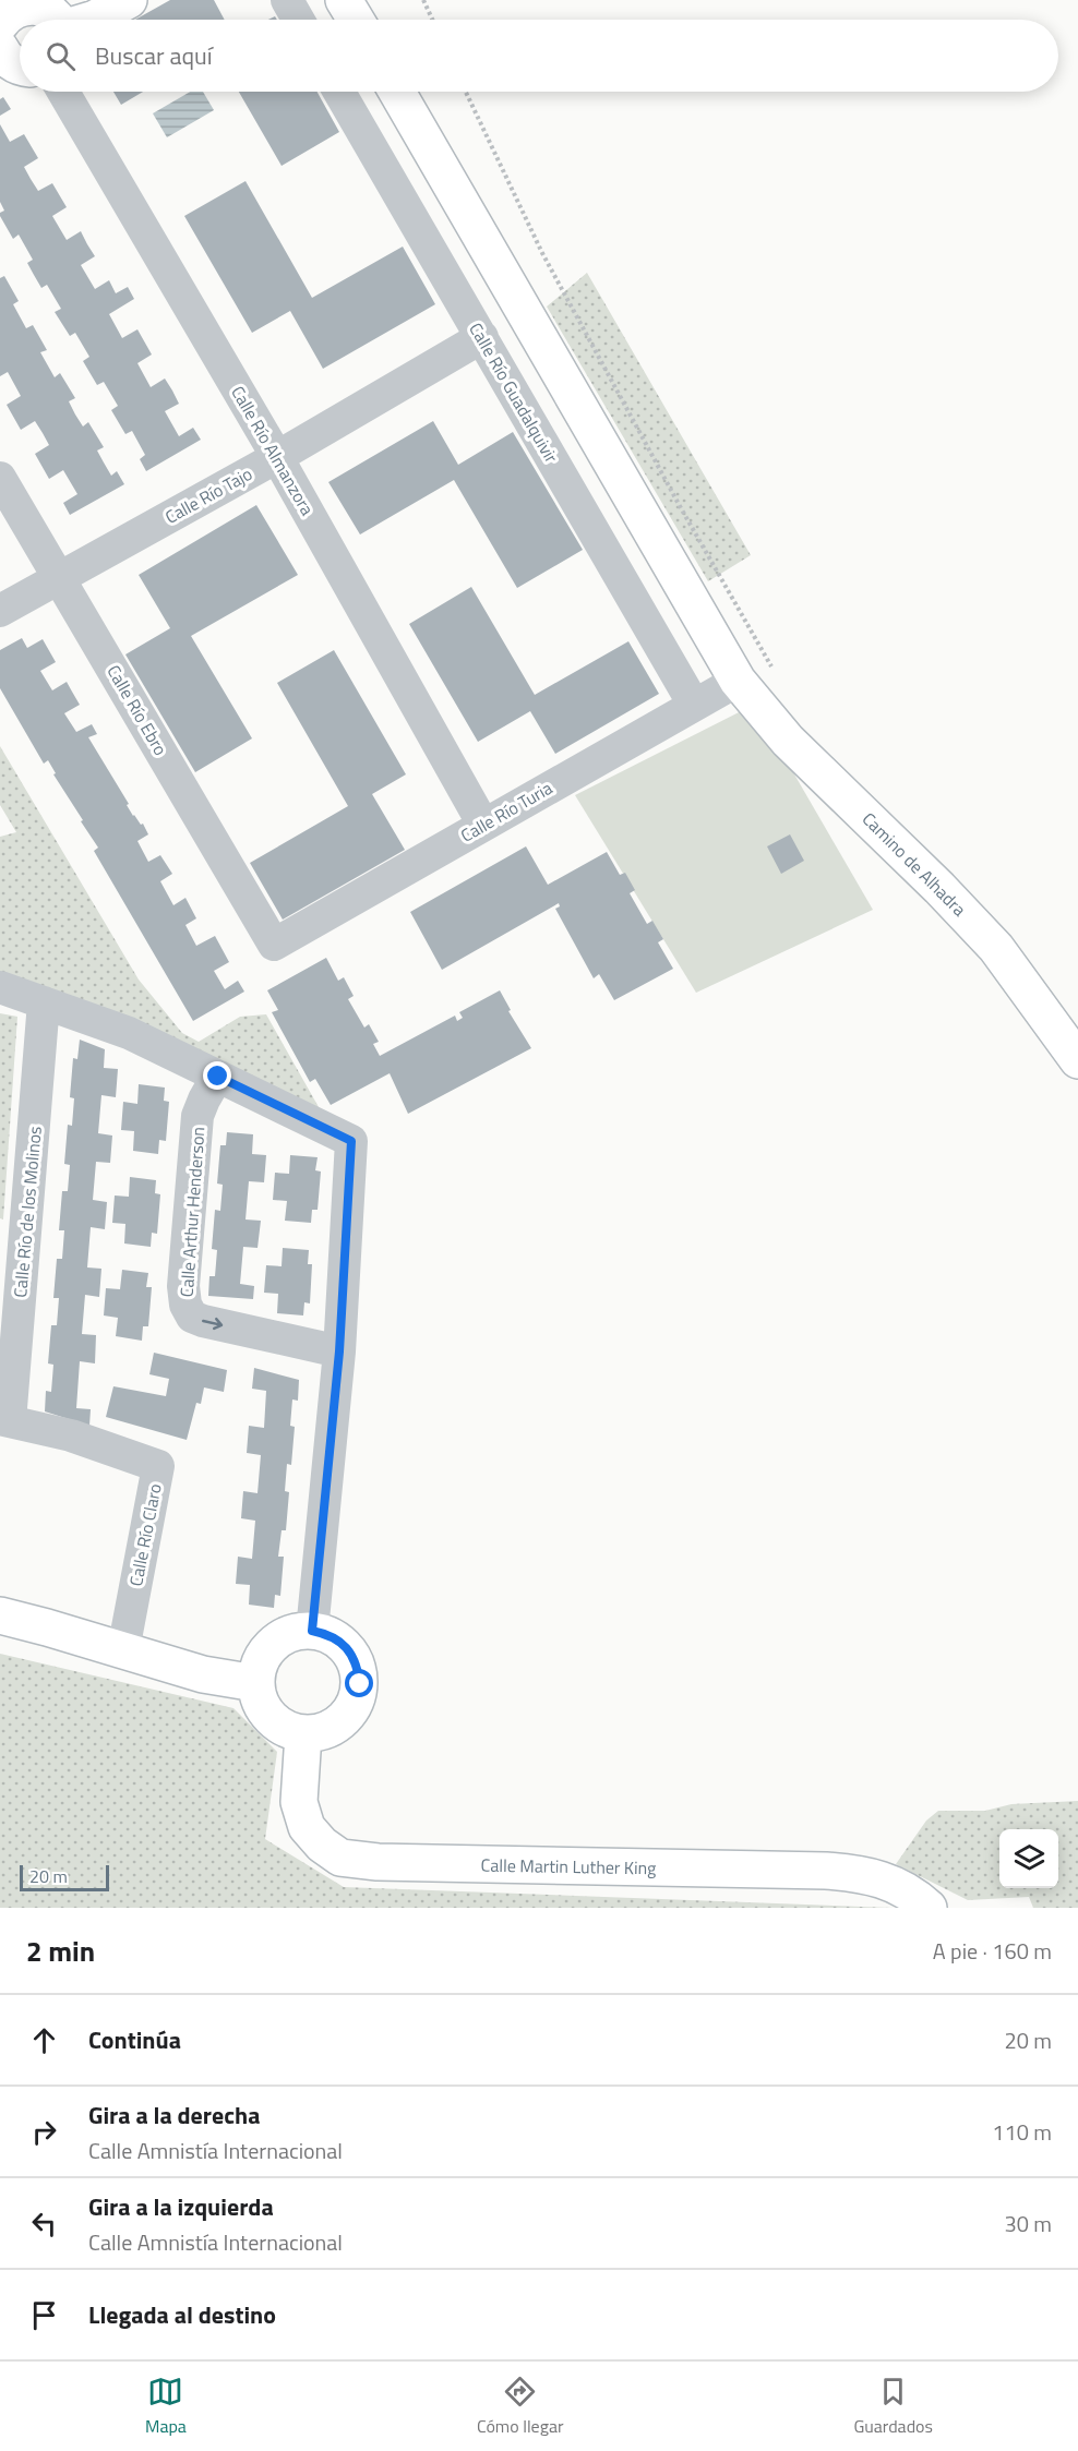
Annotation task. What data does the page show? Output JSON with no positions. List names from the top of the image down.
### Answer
{
  "streets": {
    "street": [
      "Calle Río Guadalquivir",
      "Calle Río Almanzora",
      "Calle Río Tajo",
      "Calle Río Ebro",
      "Calle Río Turia",
      "Camino de Alhadra",
      "Calle Río de los Molinos",
      "Calle Arthur Henderson",
      "Calle Río Claro",
      "Calle Martin Luther King"
    ]
  },
  "crossings": [
    ["Calle Río Guadalquivir", "Calle Río Tajo"],
    ["Calle Río Guadalquivir", "Calle Río Turia"],
    ["Calle Río Almanzora", "Calle Río Tajo"],
    ["Calle Río Almanzora", "Calle Río Turia"],
    ["Calle Río Tajo", "Calle Río Ebro"],
    ["Calle Río Ebro", "Calle Río Turia"],
    ["Calle Río Turia", "Camino de Alhadra"],
    ["Calle Río de los Molinos", "Calle Río Claro"]
  ],
  "scale_bar": "20 m",
  "page": {
    "search": "Buscar aquí",
    "scale": "20 m",
    "heading": ["2 min", "A pie · 160 m"],
    "list": [
      ["Continúa", "20 m"],
      ["Gira a la derecha", "Calle Amnistía Internacional", "110 m"],
      ["Gira a la izquierda", "Calle Amnistía Internacional", "30 m"],
      "Llegada al destino"
    ],
    "nav": ["Mapa", "Cómo llegar", "Guardados"]
  }
}
